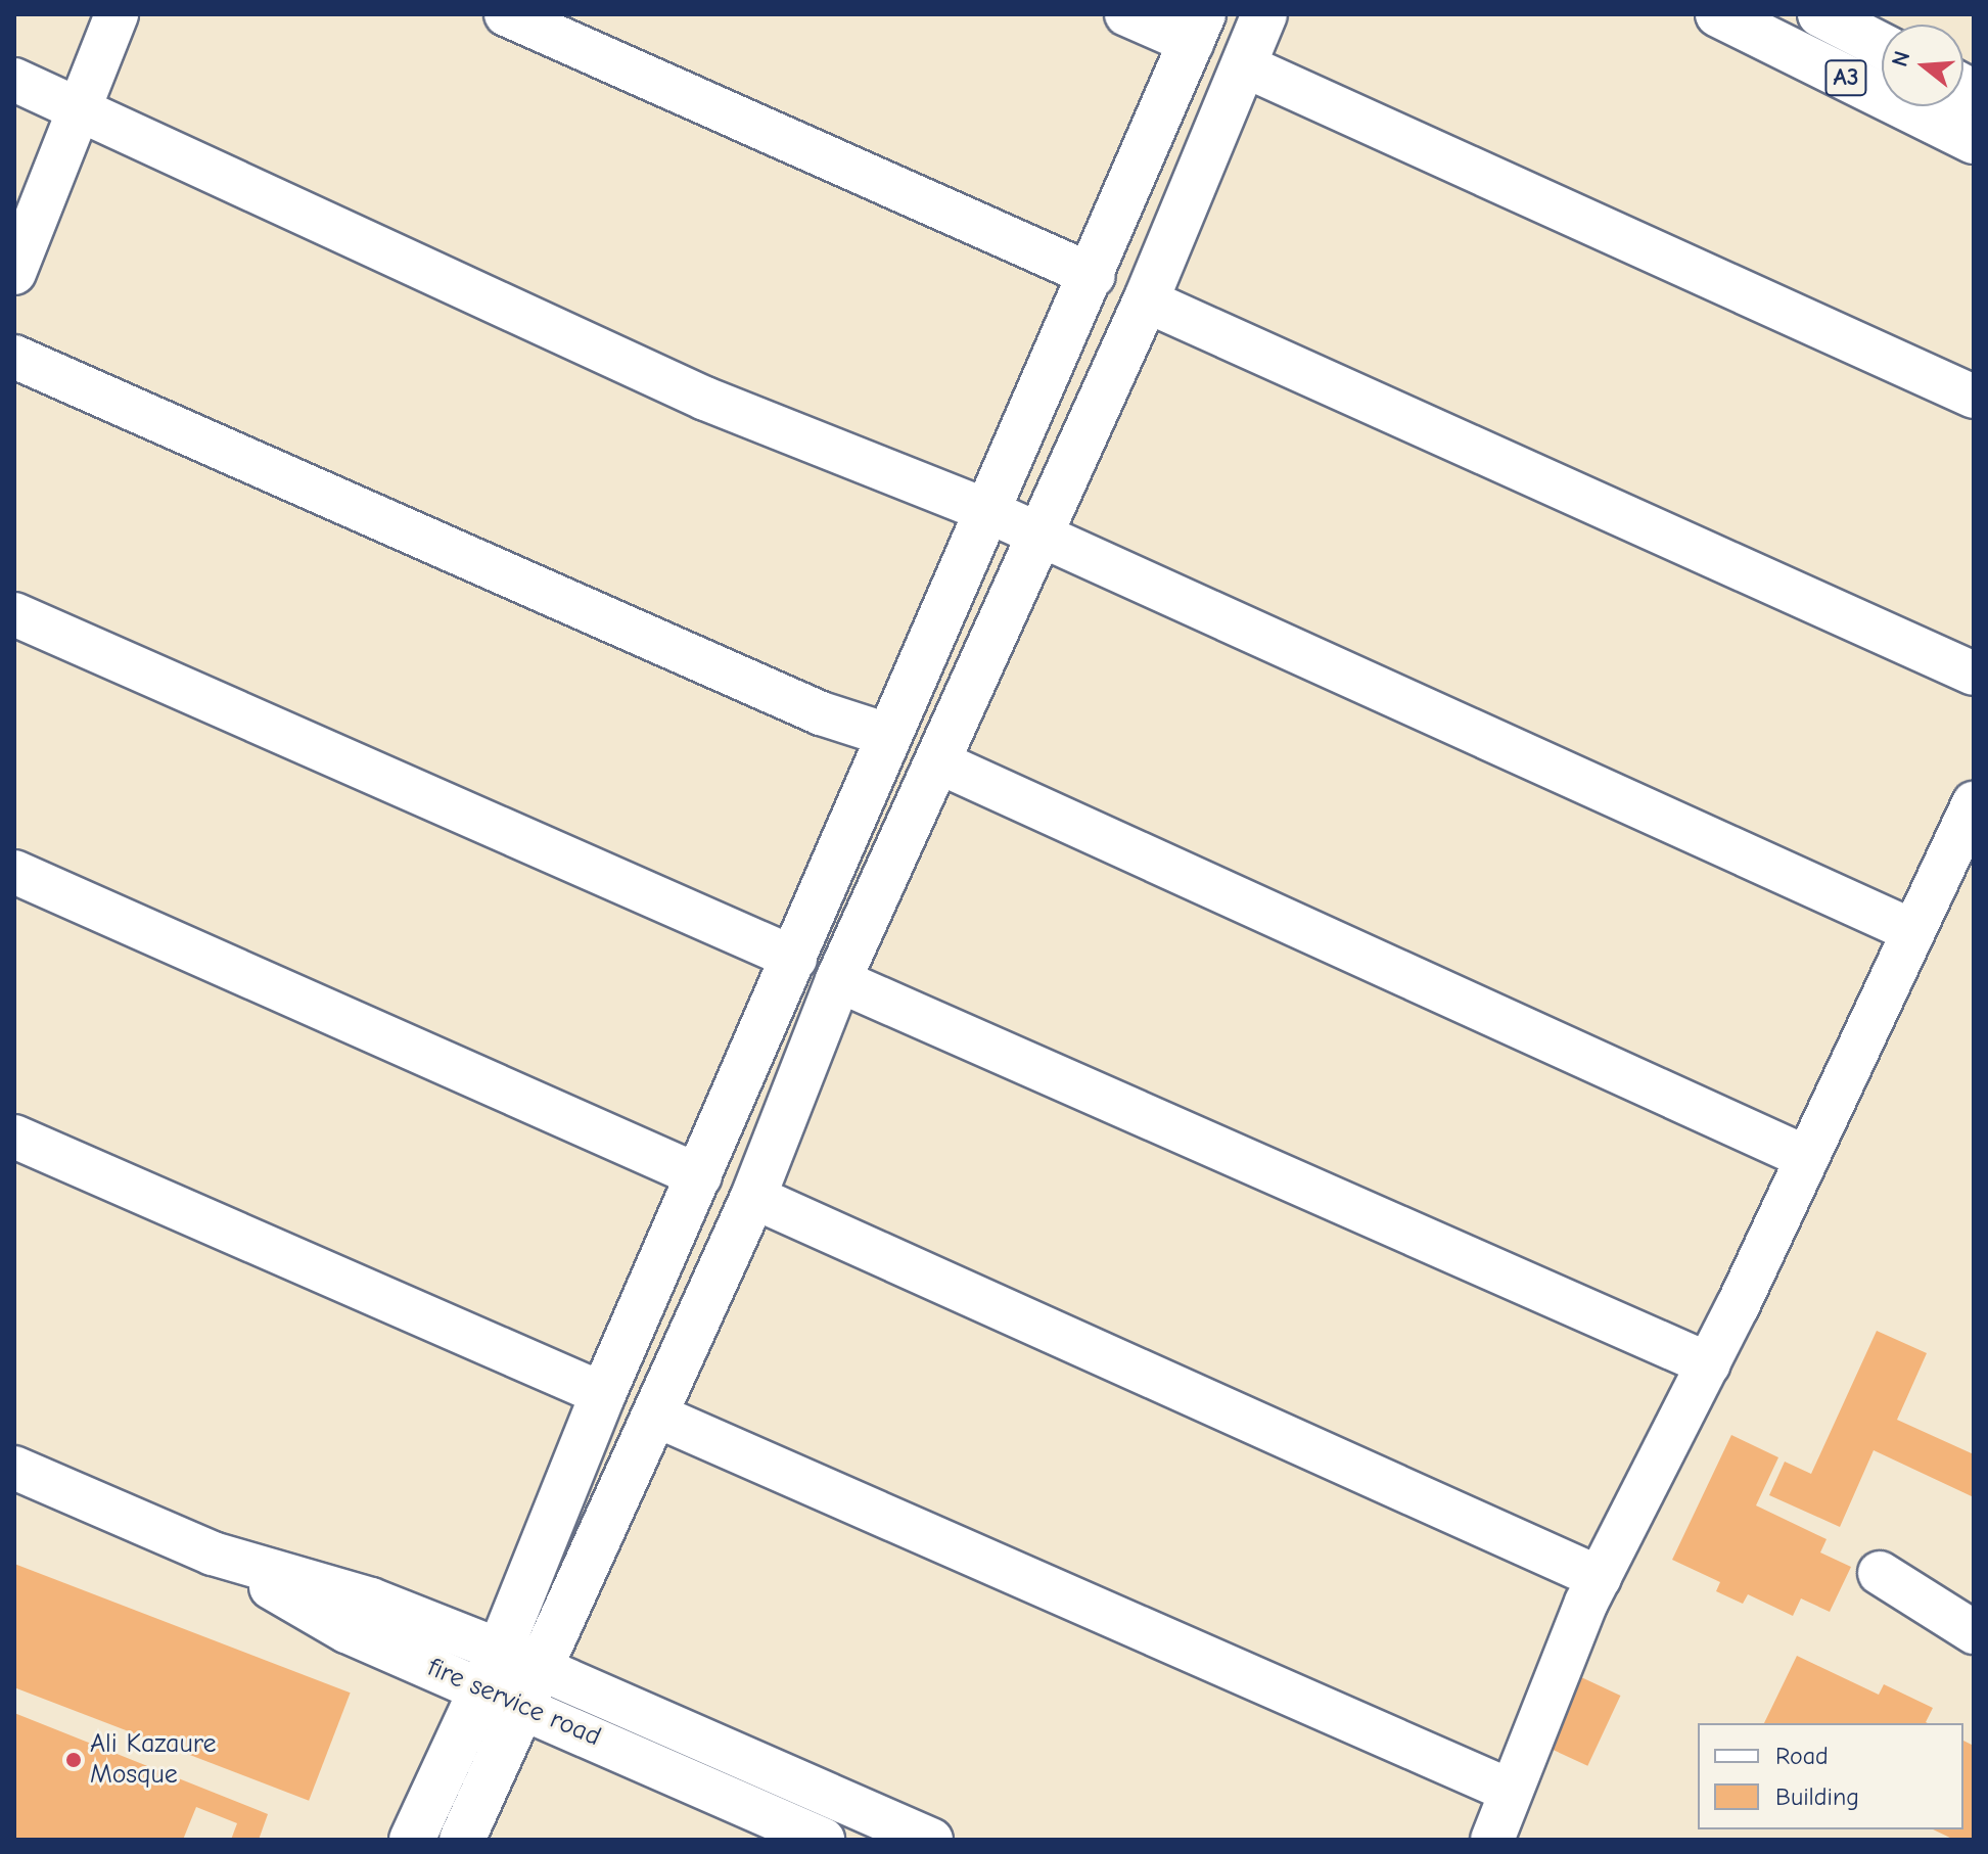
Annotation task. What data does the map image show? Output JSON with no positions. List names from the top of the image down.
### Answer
{
  "streets": {
    "main road": ["A3"],
    "street": ["fire service road"]
  },
  "places": ["Ali Kazaure Mosque"],
  "legend": ["Road", "Building"],
  "north": "left"
}
